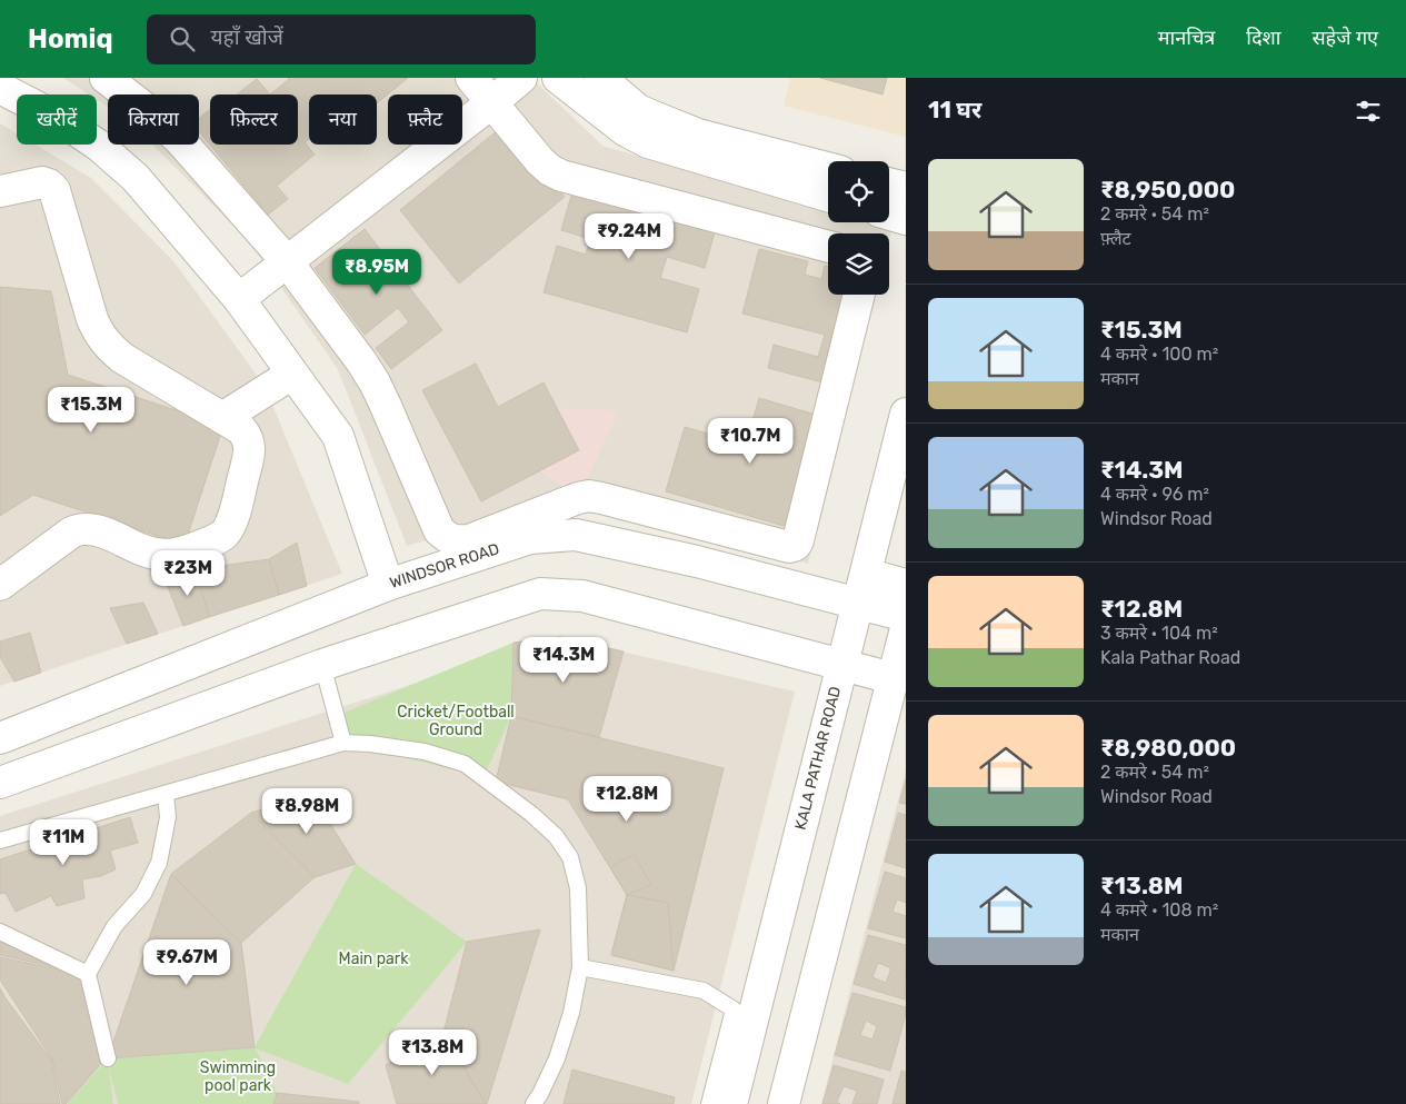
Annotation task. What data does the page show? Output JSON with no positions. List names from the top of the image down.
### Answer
{
  "streets": {
    "street": ["WINDSOR ROAD", "KALA PATHAR ROAD"]
  },
  "crossings": [
    ["WINDSOR ROAD", "KALA PATHAR ROAD"]
  ],
  "parks": ["Cricket/Football Ground", "Main park", "Swimming pool park"],
  "page": {
    "header": "Homiq",
    "search": "यहाँ खोजें",
    "nav": ["मानचित्र", "दिशा", "सहेजे गए"],
    "heading": "11 घर",
    "chip": [
      "खरीदें",
      "किराया",
      "फ़िल्टर",
      "नया",
      "फ़्लैट"
    ],
    "list": [
      {
        "name": "₹8,950,000",
        "note": "2 कमरे · 54 m² · फ़्लैट"
      },
      {
        "name": "₹15.3M",
        "note": "4 कमरे · 100 m² · मकान"
      },
      {
        "name": "₹14.3M",
        "note": "4 कमरे · 96 m² · Windsor Road"
      },
      {
        "name": "₹12.8M",
        "note": "3 कमरे · 104 m² · Kala Pathar Road"
      },
      {
        "name": "₹8,980,000",
        "note": "2 कमरे · 54 m² · Windsor Road"
      },
      {
        "name": "₹13.8M",
        "note": "4 कमरे · 108 m² · मकान"
      }
    ],
    "price": [
      "₹9.24M",
      "₹8.95M",
      "₹15.3M",
      "₹10.7M",
      "₹23M",
      "₹14.3M",
      "₹12.8M",
      "₹8.98M",
      "₹11M",
      "₹9.67M",
      "₹13.8M"
    ]
  }
}
